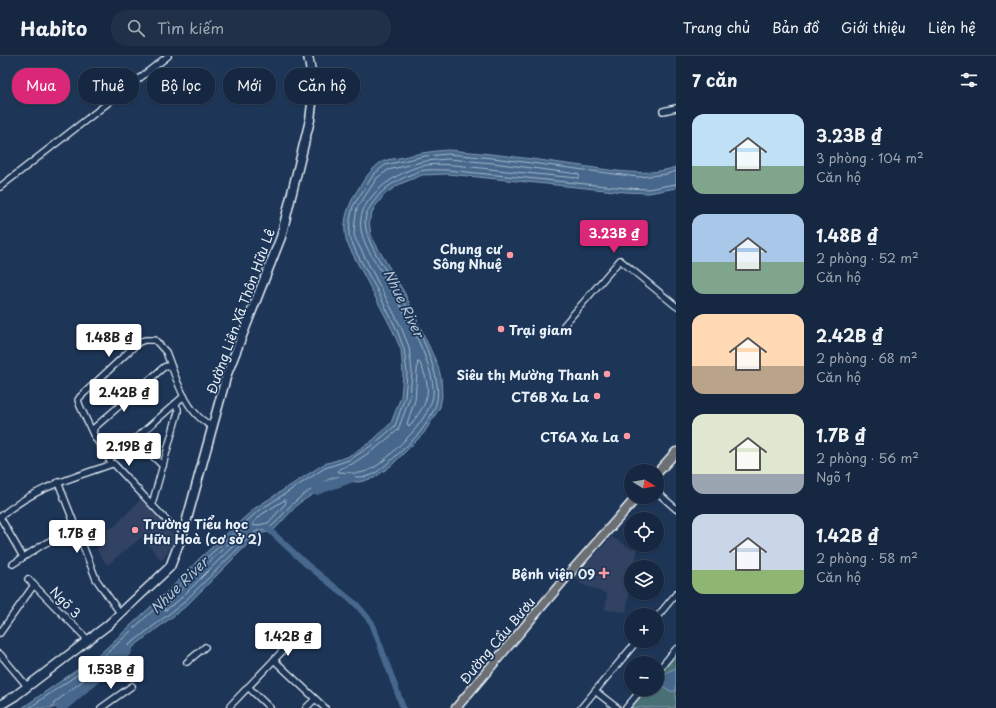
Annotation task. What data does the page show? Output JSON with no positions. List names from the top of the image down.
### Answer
{
  "streets": {
    "main road": ["Đường Cầu Bươu"],
    "street": ["Đường Liên Xã Thôn Hữu Lê", "Ngõ 3"]
  },
  "crossings": [
    ["Đường Liên Xã Thôn Hữu Lê", "Ngõ 3"]
  ],
  "water": ["Nhue River"],
  "places": {
    "other": [
      "Chung cư Sông Nhuệ",
      "Trại giam",
      "Siêu thị Mường Thanh",
      "CT6B Xa La",
      "CT6A Xa La",
      "Trường Tiểu học Hữu Hoà (cơ sở 2)"
    ],
    "health": ["Bệnh viện 09"]
  },
  "north": "right",
  "page": {
    "header": "Habito",
    "search": "Tìm kiếm",
    "nav": [
      "Trang chủ",
      "Bản đồ",
      "Giới thiệu",
      "Liên hệ"
    ],
    "heading": "7 căn",
    "chip": [
      "Mua",
      "Thuê",
      "Bộ lọc",
      "Mới",
      "Căn hộ"
    ],
    "list": [
      {
        "name": "3.23B ₫",
        "note": "3 phòng · 104 m² · Căn hộ"
      },
      {
        "name": "1.48B ₫",
        "note": "2 phòng · 52 m² · Căn hộ"
      },
      {
        "name": "2.42B ₫",
        "note": "2 phòng · 68 m² · Căn hộ"
      },
      {
        "name": "1.7B ₫",
        "note": "2 phòng · 56 m² · Ngõ 1"
      },
      {
        "name": "1.42B ₫",
        "note": "2 phòng · 58 m² · Căn hộ"
      }
    ],
    "price": [
      "3.23B ₫",
      "1.48B ₫",
      "2.42B ₫",
      "2.19B ₫",
      "1.7B ₫",
      "1.42B ₫",
      "1.53B ₫"
    ],
    "map_buttons": ["+", "−"]
  }
}
